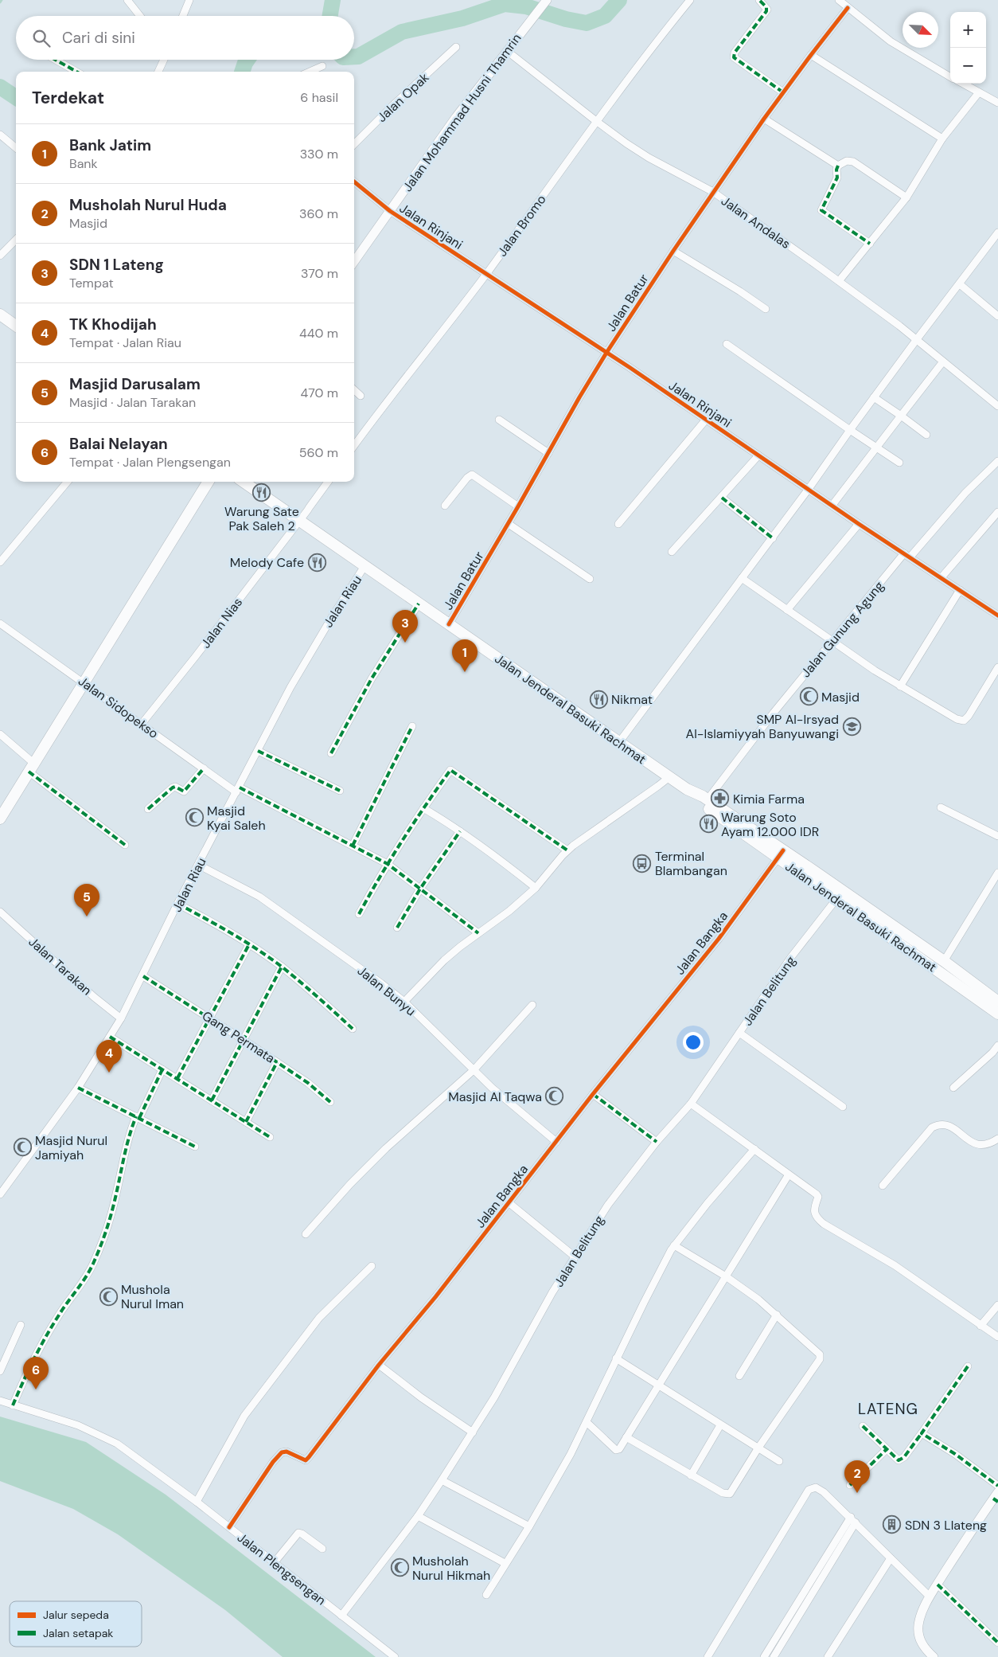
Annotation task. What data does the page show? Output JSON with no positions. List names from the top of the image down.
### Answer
{
  "streets": {
    "main road": ["Jalan Jenderal Basuki Rachmat"],
    "street": [
      "Jalan Opak",
      "Jalan Mohammad Husni Thamrin",
      "Jalan Andalas",
      "Jalan Bromo",
      "Jalan Rinjani",
      "Jalan Batur",
      "Jalan Riau",
      "Jalan Nias",
      "Jalan Gunung Agung",
      "Jalan Sidopekso",
      "Jalan Bangka",
      "Jalan Tarakan",
      "Jalan Bunyu",
      "Jalan Belitung",
      "Gang Permata",
      "Jalan Plengsengan"
    ]
  },
  "crossings": [
    ["Jalan Mohammad Husni Thamrin", "Jalan Andalas"],
    ["Jalan Mohammad Husni Thamrin", "Jalan Rinjani"],
    ["Jalan Andalas", "Jalan Bromo"],
    ["Jalan Andalas", "Jalan Batur"],
    ["Jalan Bromo", "Jalan Rinjani"],
    ["Jalan Rinjani", "Jalan Batur"],
    ["Jalan Rinjani", "Jalan Gunung Agung"],
    ["Jalan Batur", "Jalan Jenderal Basuki Rachmat"],
    ["Jalan Riau", "Jalan Sidopekso"],
    ["Jalan Riau", "Jalan Jenderal Basuki Rachmat"],
    ["Jalan Riau", "Jalan Tarakan"],
    ["Jalan Riau", "Jalan Bunyu"],
    ["Jalan Riau", "Gang Permata"],
    ["Jalan Nias", "Jalan Sidopekso"],
    ["Jalan Nias", "Jalan Jenderal Basuki Rachmat"],
    ["Jalan Gunung Agung", "Jalan Jenderal Basuki Rachmat"],
    ["Jalan Jenderal Basuki Rachmat", "Jalan Bangka"],
    ["Jalan Jenderal Basuki Rachmat", "Jalan Belitung"],
    ["Jalan Bangka", "Jalan Bunyu"],
    ["Jalan Bangka", "Jalan Plengsengan"],
    ["Jalan Belitung", "Jalan Plengsengan"]
  ],
  "districts": ["LATENG"],
  "places": {
    "restaurant": [
      "Warung Sate Pak Saleh 2",
      "Melody Cafe",
      "Nikmat",
      "Warung Soto Ayam 12.000 IDR"
    ],
    "mosque": [
      "Masjid",
      "Masjid Kyai Saleh",
      "Masjid Al Taqwa",
      "Masjid Nurul Jamiyah",
      "Mushola Nurul Iman",
      "Musholah Nurul Hikmah"
    ],
    "school or university": ["SMP Al-Irsyad Al-Islamiyyah Banyuwangi"],
    "pharmacy": ["Kimia Farma"],
    "bus stop": ["Terminal Blambangan"],
    "building": ["SDN 3 Llateng"]
  },
  "legend": ["Jalur sepeda", "Jalan setapak"],
  "north": "bottom right",
  "page": {
    "map_buttons": ["+", "−"],
    "search": "Cari di sini",
    "heading": ["Terdekat", "6 hasil"],
    "list": [
      {
        "mark": "1",
        "name": "Bank Jatim",
        "note": "Bank",
        "value": "330 m"
      },
      {
        "mark": "2",
        "name": "Musholah Nurul Huda",
        "note": "Masjid",
        "value": "360 m"
      },
      {
        "mark": "3",
        "name": "SDN 1 Lateng",
        "note": "Tempat",
        "value": "370 m"
      },
      {
        "mark": "4",
        "name": "TK Khodijah",
        "note": "Tempat · Jalan Riau",
        "value": "440 m"
      },
      {
        "mark": "5",
        "name": "Masjid Darusalam",
        "note": "Masjid · Jalan Tarakan",
        "value": "470 m"
      },
      {
        "mark": "6",
        "name": "Balai Nelayan",
        "note": "Tempat · Jalan Plengsengan",
        "value": "560 m"
      }
    ],
    "pins": [
      "3",
      "1",
      "5",
      "4",
      "6",
      "2"
    ]
  }
}
